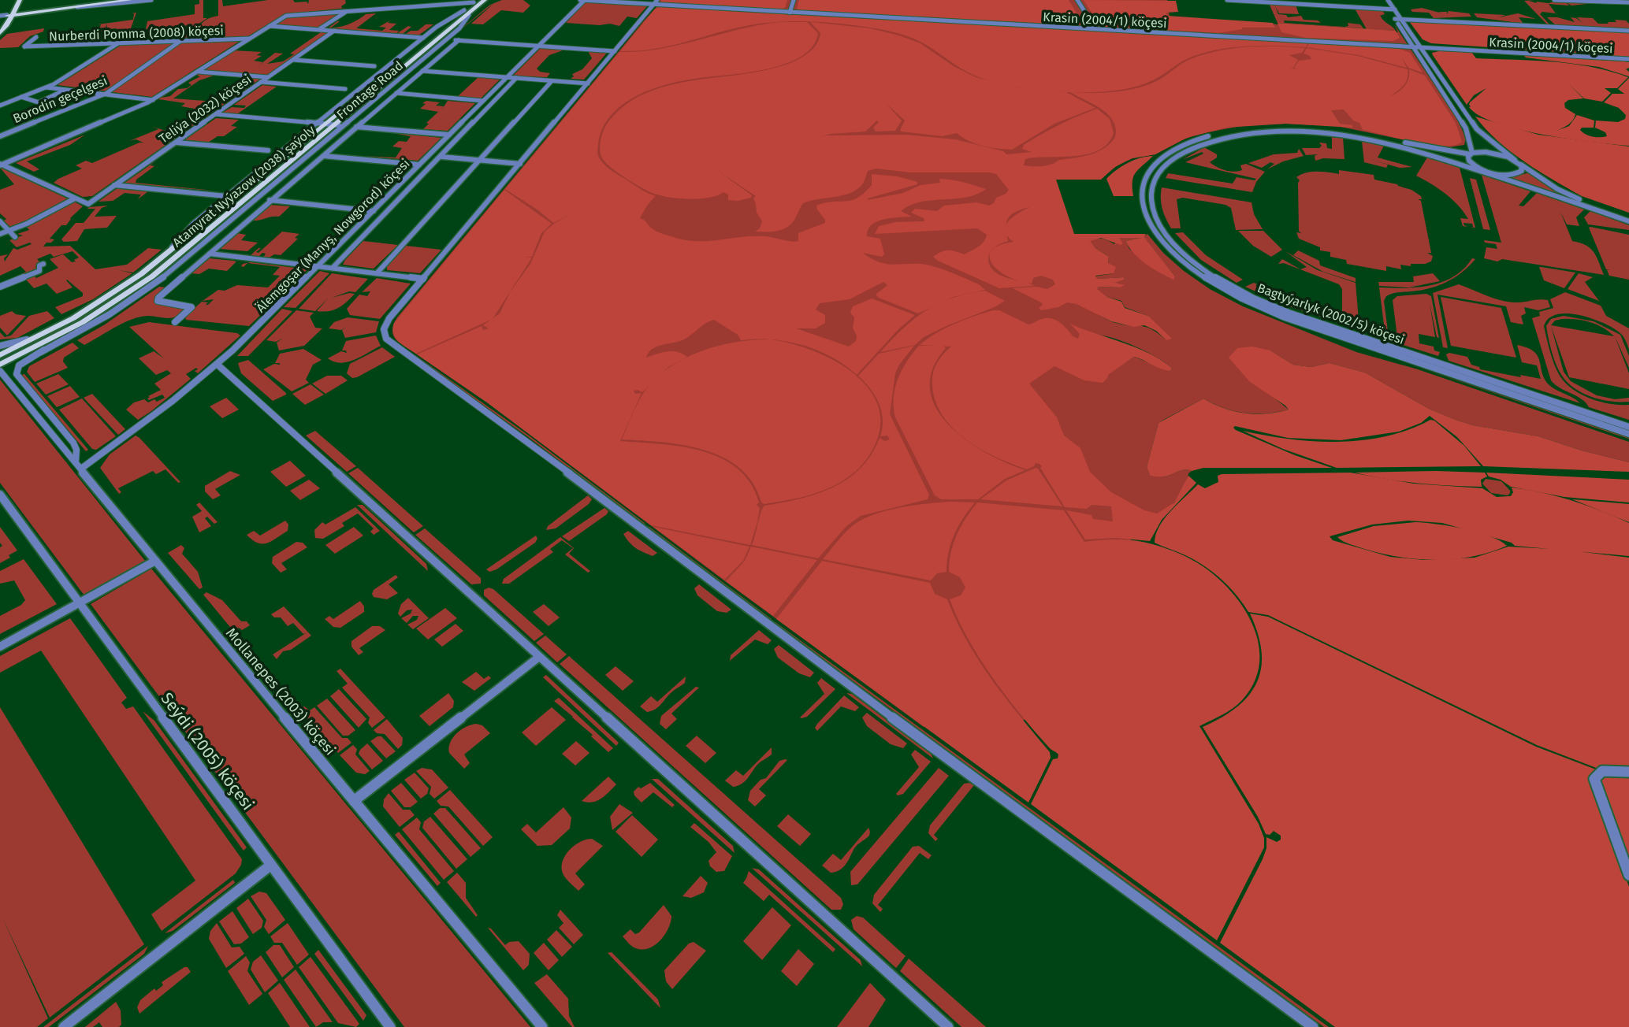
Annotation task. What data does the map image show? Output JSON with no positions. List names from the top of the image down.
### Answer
{
  "streets": {
    "main road": ["Atamyrat Nyýazow (2038) şaýoly"],
    "street": [
      "Krasin (2004/1) köçesi",
      "Nurberdi Pomma (2008) köçesi",
      "Frontage Road",
      "Borodin geçelgesi",
      "Teliýa (2032) köçesi",
      "Älemgoşar (Manyş, Nowgorod) köçesi",
      "Bagtyýarlyk (2002/5) köçesi",
      "Mollanepes (2003) köçesi",
      "Seýdi (2005) köçesi"
    ]
  },
  "crossings": [
    ["Krasin (2004/1) köçesi", "Älemgoşar (Manyş, Nowgorod) köçesi"],
    ["Nurberdi Pomma (2008) köçesi", "Borodin geçelgesi"],
    ["Frontage Road", "Atamyrat Nyýazow (2038) şaýoly"],
    ["Älemgoşar (Manyş, Nowgorod) köçesi", "Mollanepes (2003) köçesi"]
  ]
}
